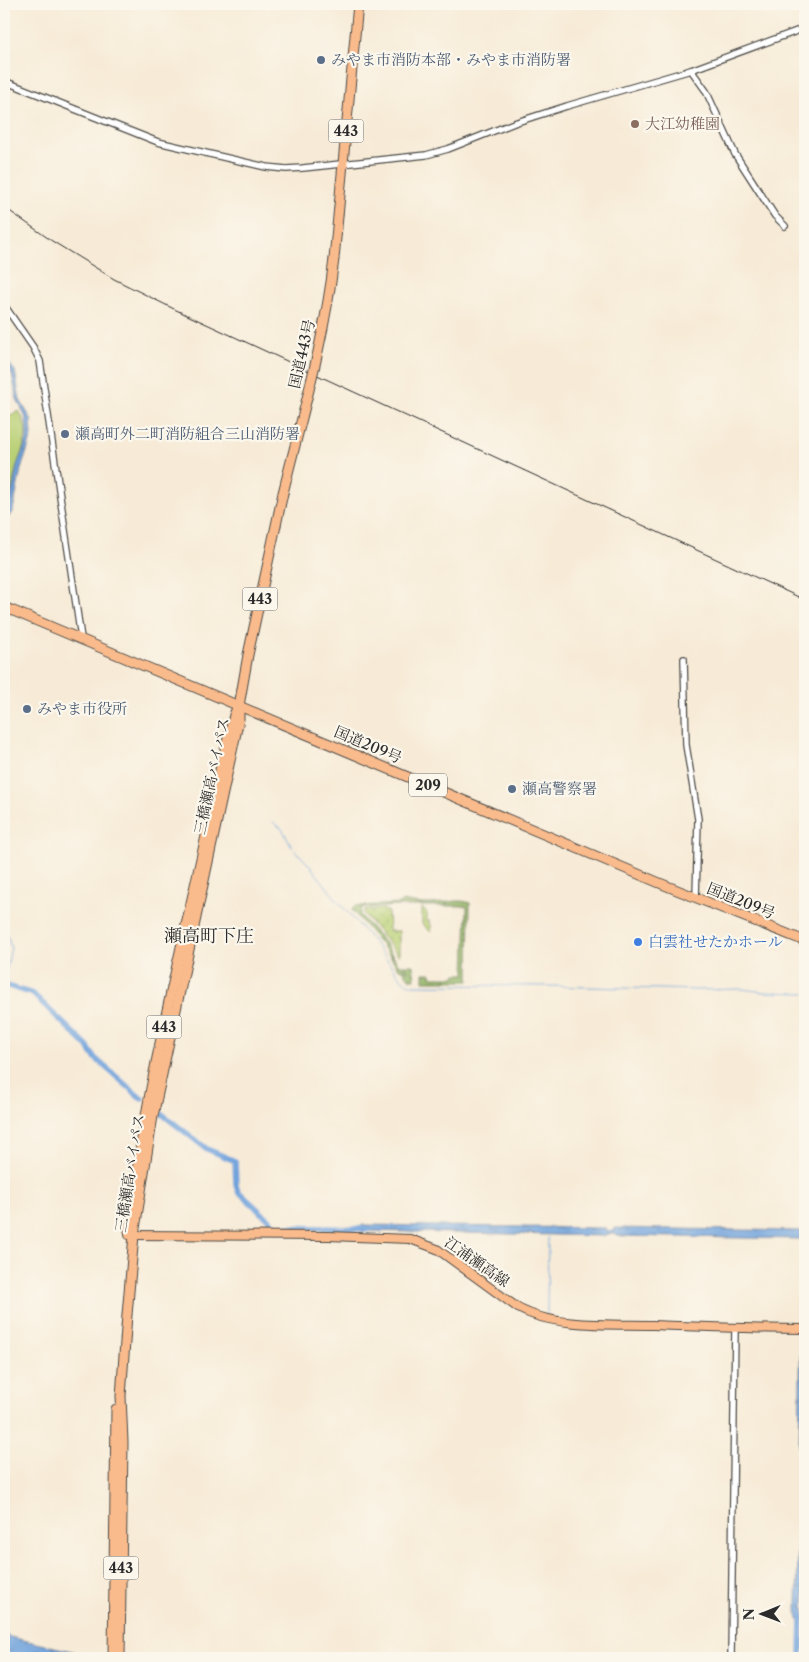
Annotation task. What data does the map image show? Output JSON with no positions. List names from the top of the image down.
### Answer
{
  "streets": {
    "highway": [
      "443",
      "国道443号",
      "国道209号",
      "三橋瀬高バイパス",
      "209"
    ],
    "main road": ["江浦瀬高線"]
  },
  "crossings": [
    ["国道443号", "国道209号"],
    ["国道443号", "三橋瀬高バイパス"],
    ["国道209号", "三橋瀬高バイパス"],
    ["三橋瀬高バイパス", "江浦瀬高線"]
  ],
  "districts": ["瀬高町下庄"],
  "places": [
    "みやま市消防本部・みやま市消防署",
    "大江幼稚園",
    "瀬高町外二町消防組合三山消防署",
    "みやま市役所",
    "瀬高警察署",
    "白雲社せたかホール"
  ],
  "north": "left"
}
